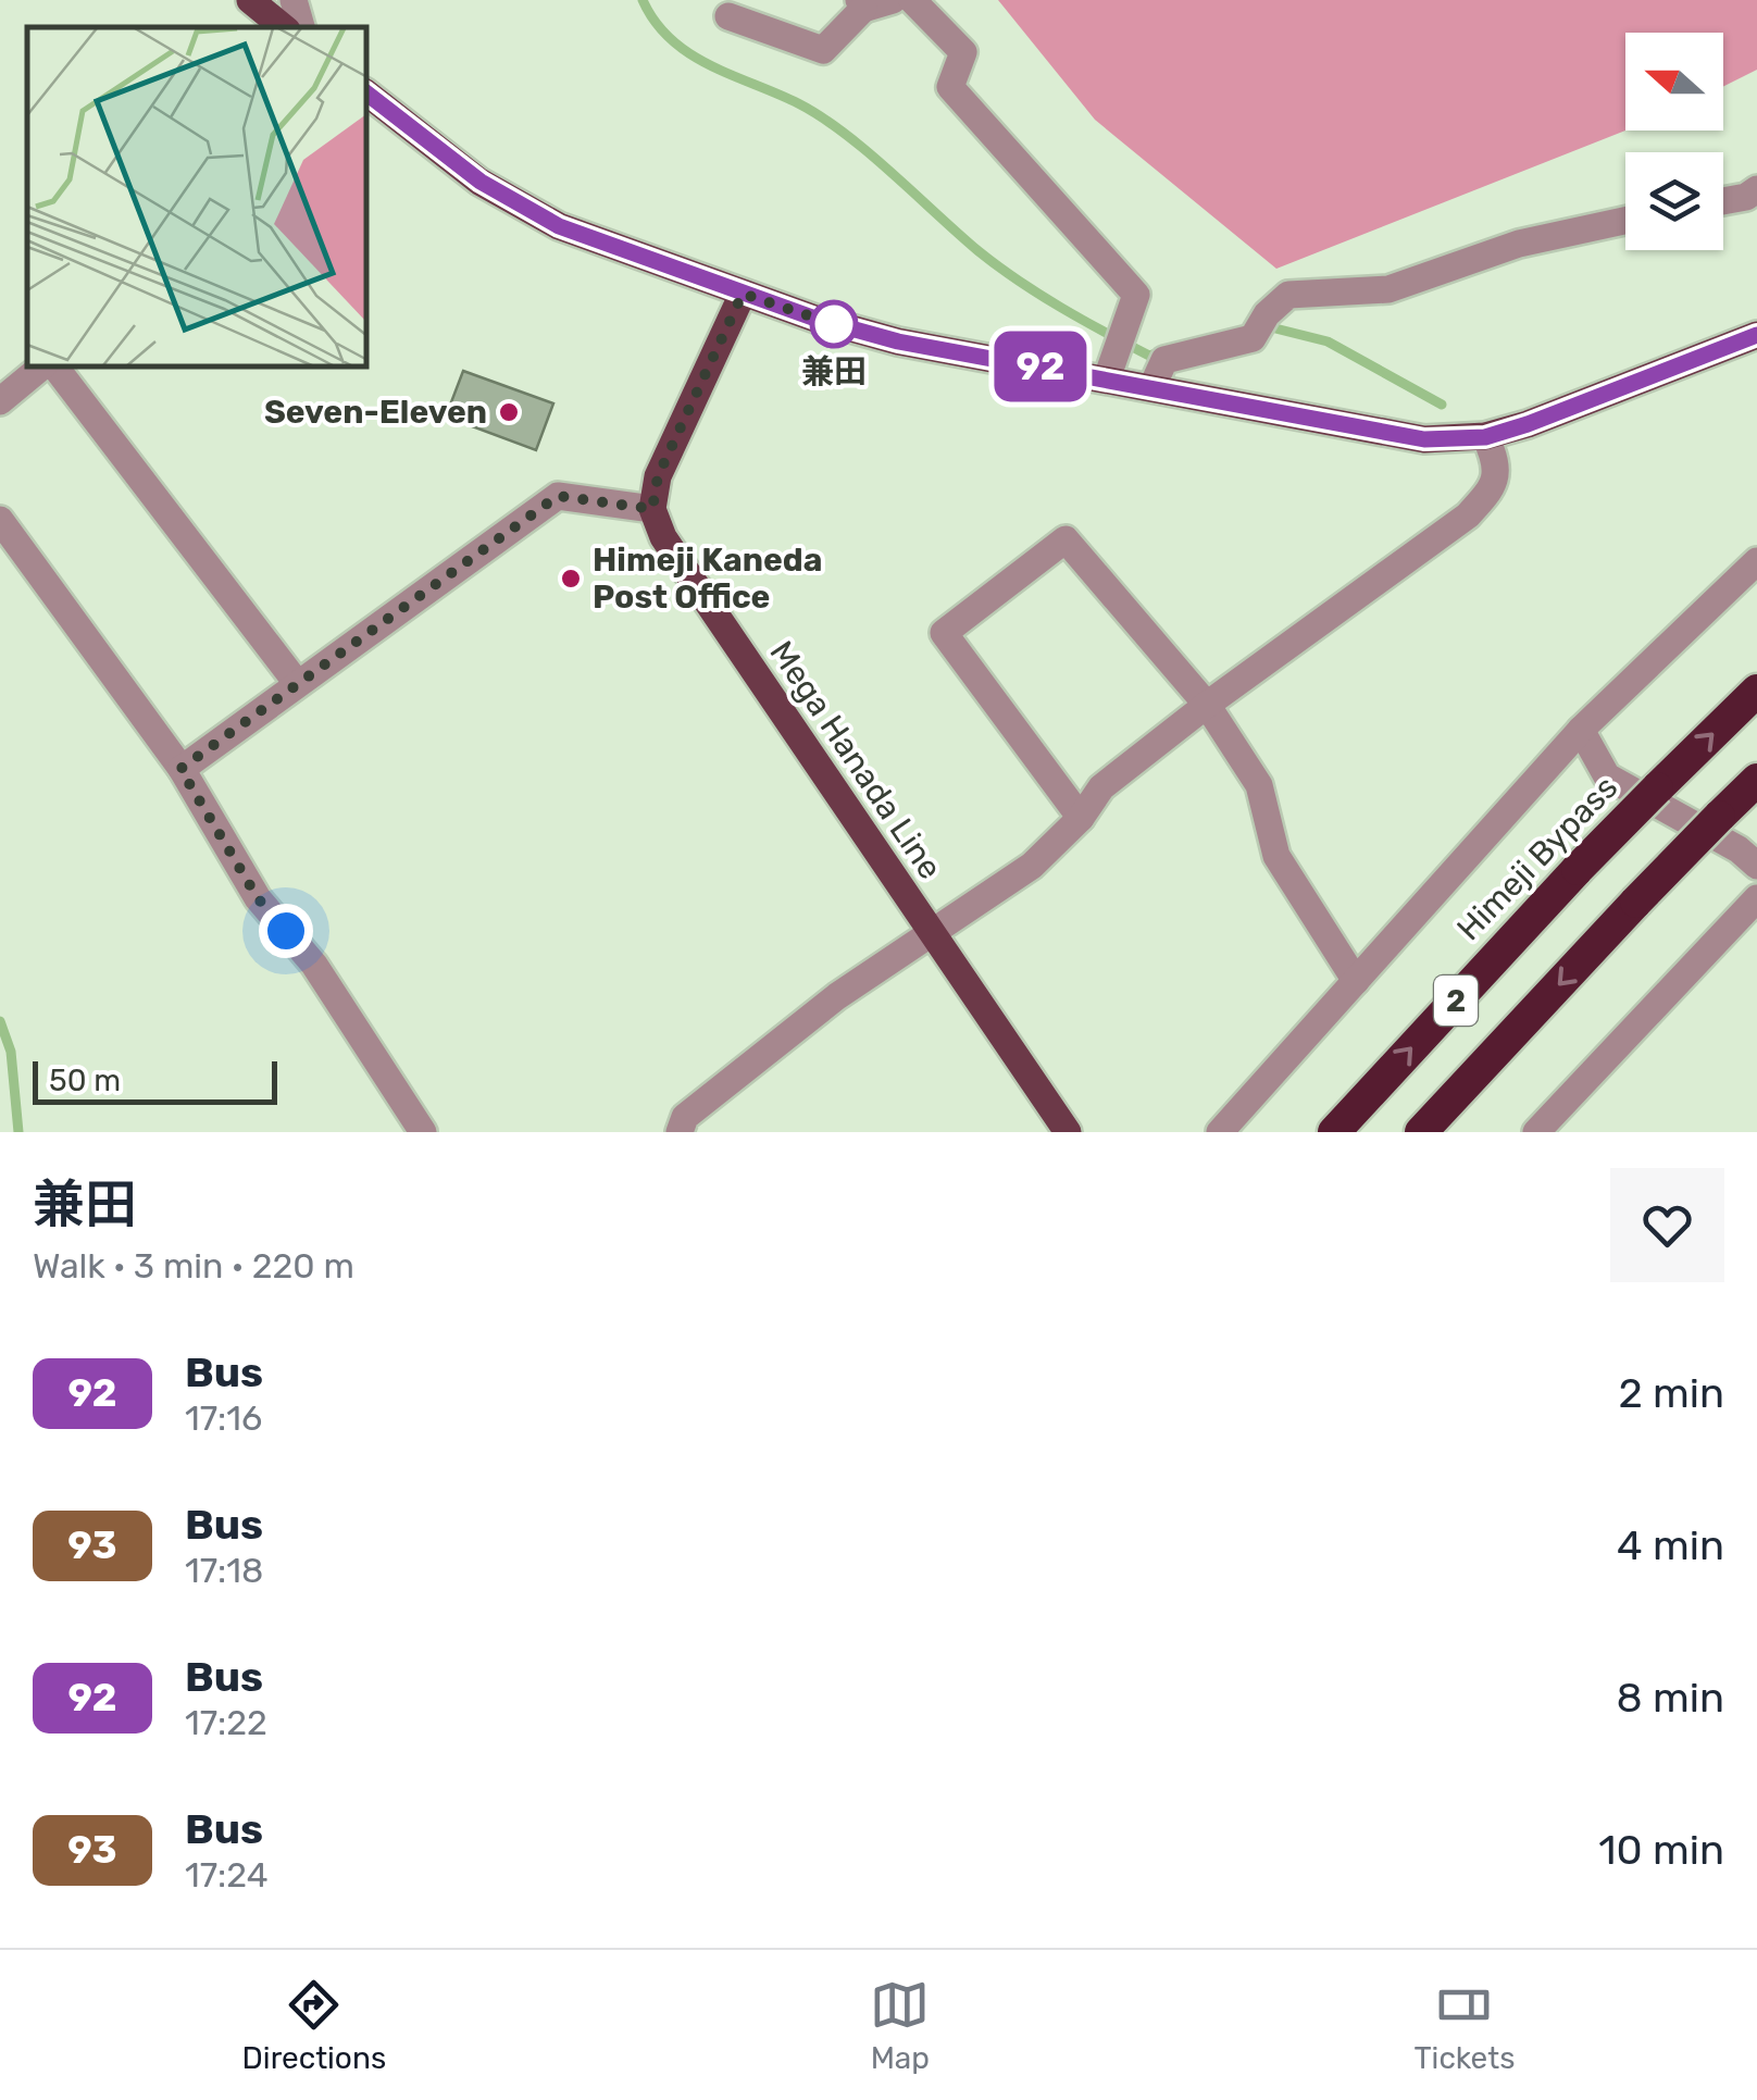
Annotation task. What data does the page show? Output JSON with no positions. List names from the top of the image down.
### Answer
{
  "streets": {
    "highway": ["Himeji Bypass", "2"],
    "main road": ["Mega Hanada Line"]
  },
  "places": ["兼田", "Seven-Eleven", "Himeji Kaneda Post Office"],
  "lines": ["bus line 92"],
  "scale_bar": "50 m",
  "north": "left",
  "page": {
    "on_map": "92",
    "scale": "50 m",
    "heading": ["兼田", "Walk · 3 min · 220 m"],
    "list": [
      {
        "mark": "92",
        "name": "Bus",
        "note": "17:16",
        "value": "2 min"
      },
      {
        "mark": "93",
        "name": "Bus",
        "note": "17:18",
        "value": "4 min"
      },
      {
        "mark": "92",
        "name": "Bus",
        "note": "17:22",
        "value": "8 min"
      },
      {
        "mark": "93",
        "name": "Bus",
        "note": "17:24",
        "value": "10 min"
      }
    ],
    "tabs": ["Directions", "Map", "Tickets"]
  }
}
